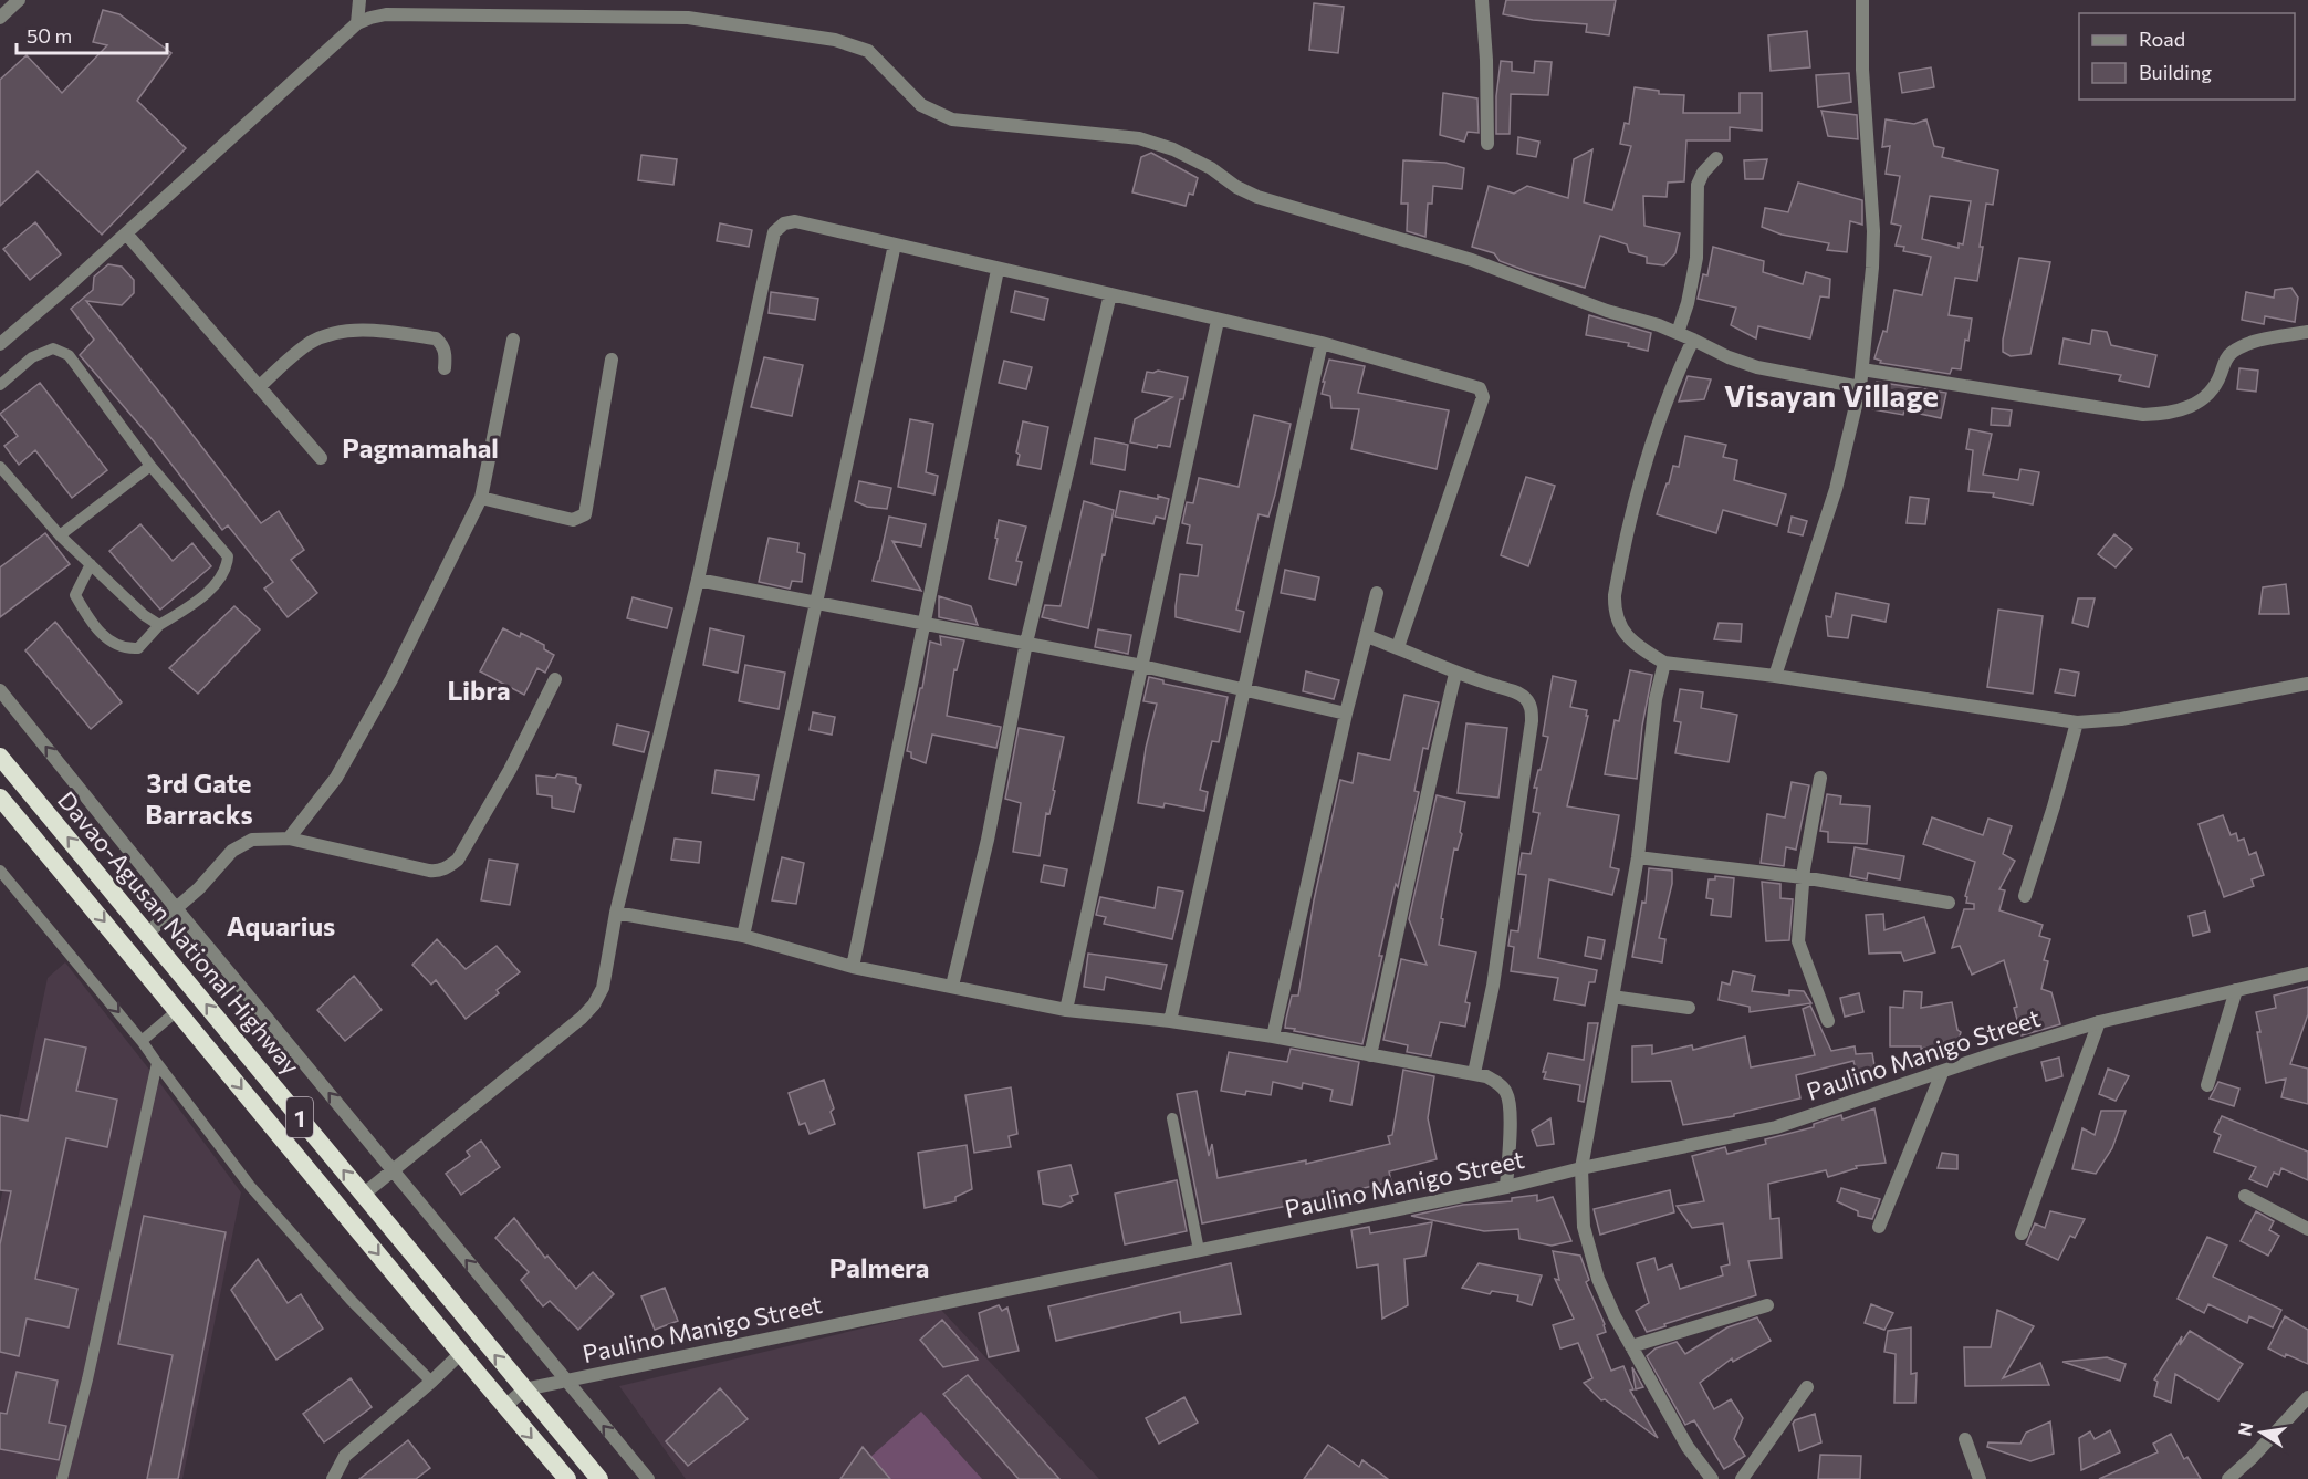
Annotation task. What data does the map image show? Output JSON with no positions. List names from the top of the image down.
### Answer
{
  "streets": {
    "highway": ["Davao-Agusan National Highway", "1"],
    "street": ["Paulino Manigo Street"]
  },
  "crossings": [
    ["Davao-Agusan National Highway", "Paulino Manigo Street"]
  ],
  "districts": [
    "Visayan Village",
    "Pagmamahal",
    "Libra",
    "3rd Gate Barracks",
    "Aquarius",
    "Palmera"
  ],
  "legend": ["Road", "Building"],
  "scale_bar": "50 m",
  "north": "left"
}
